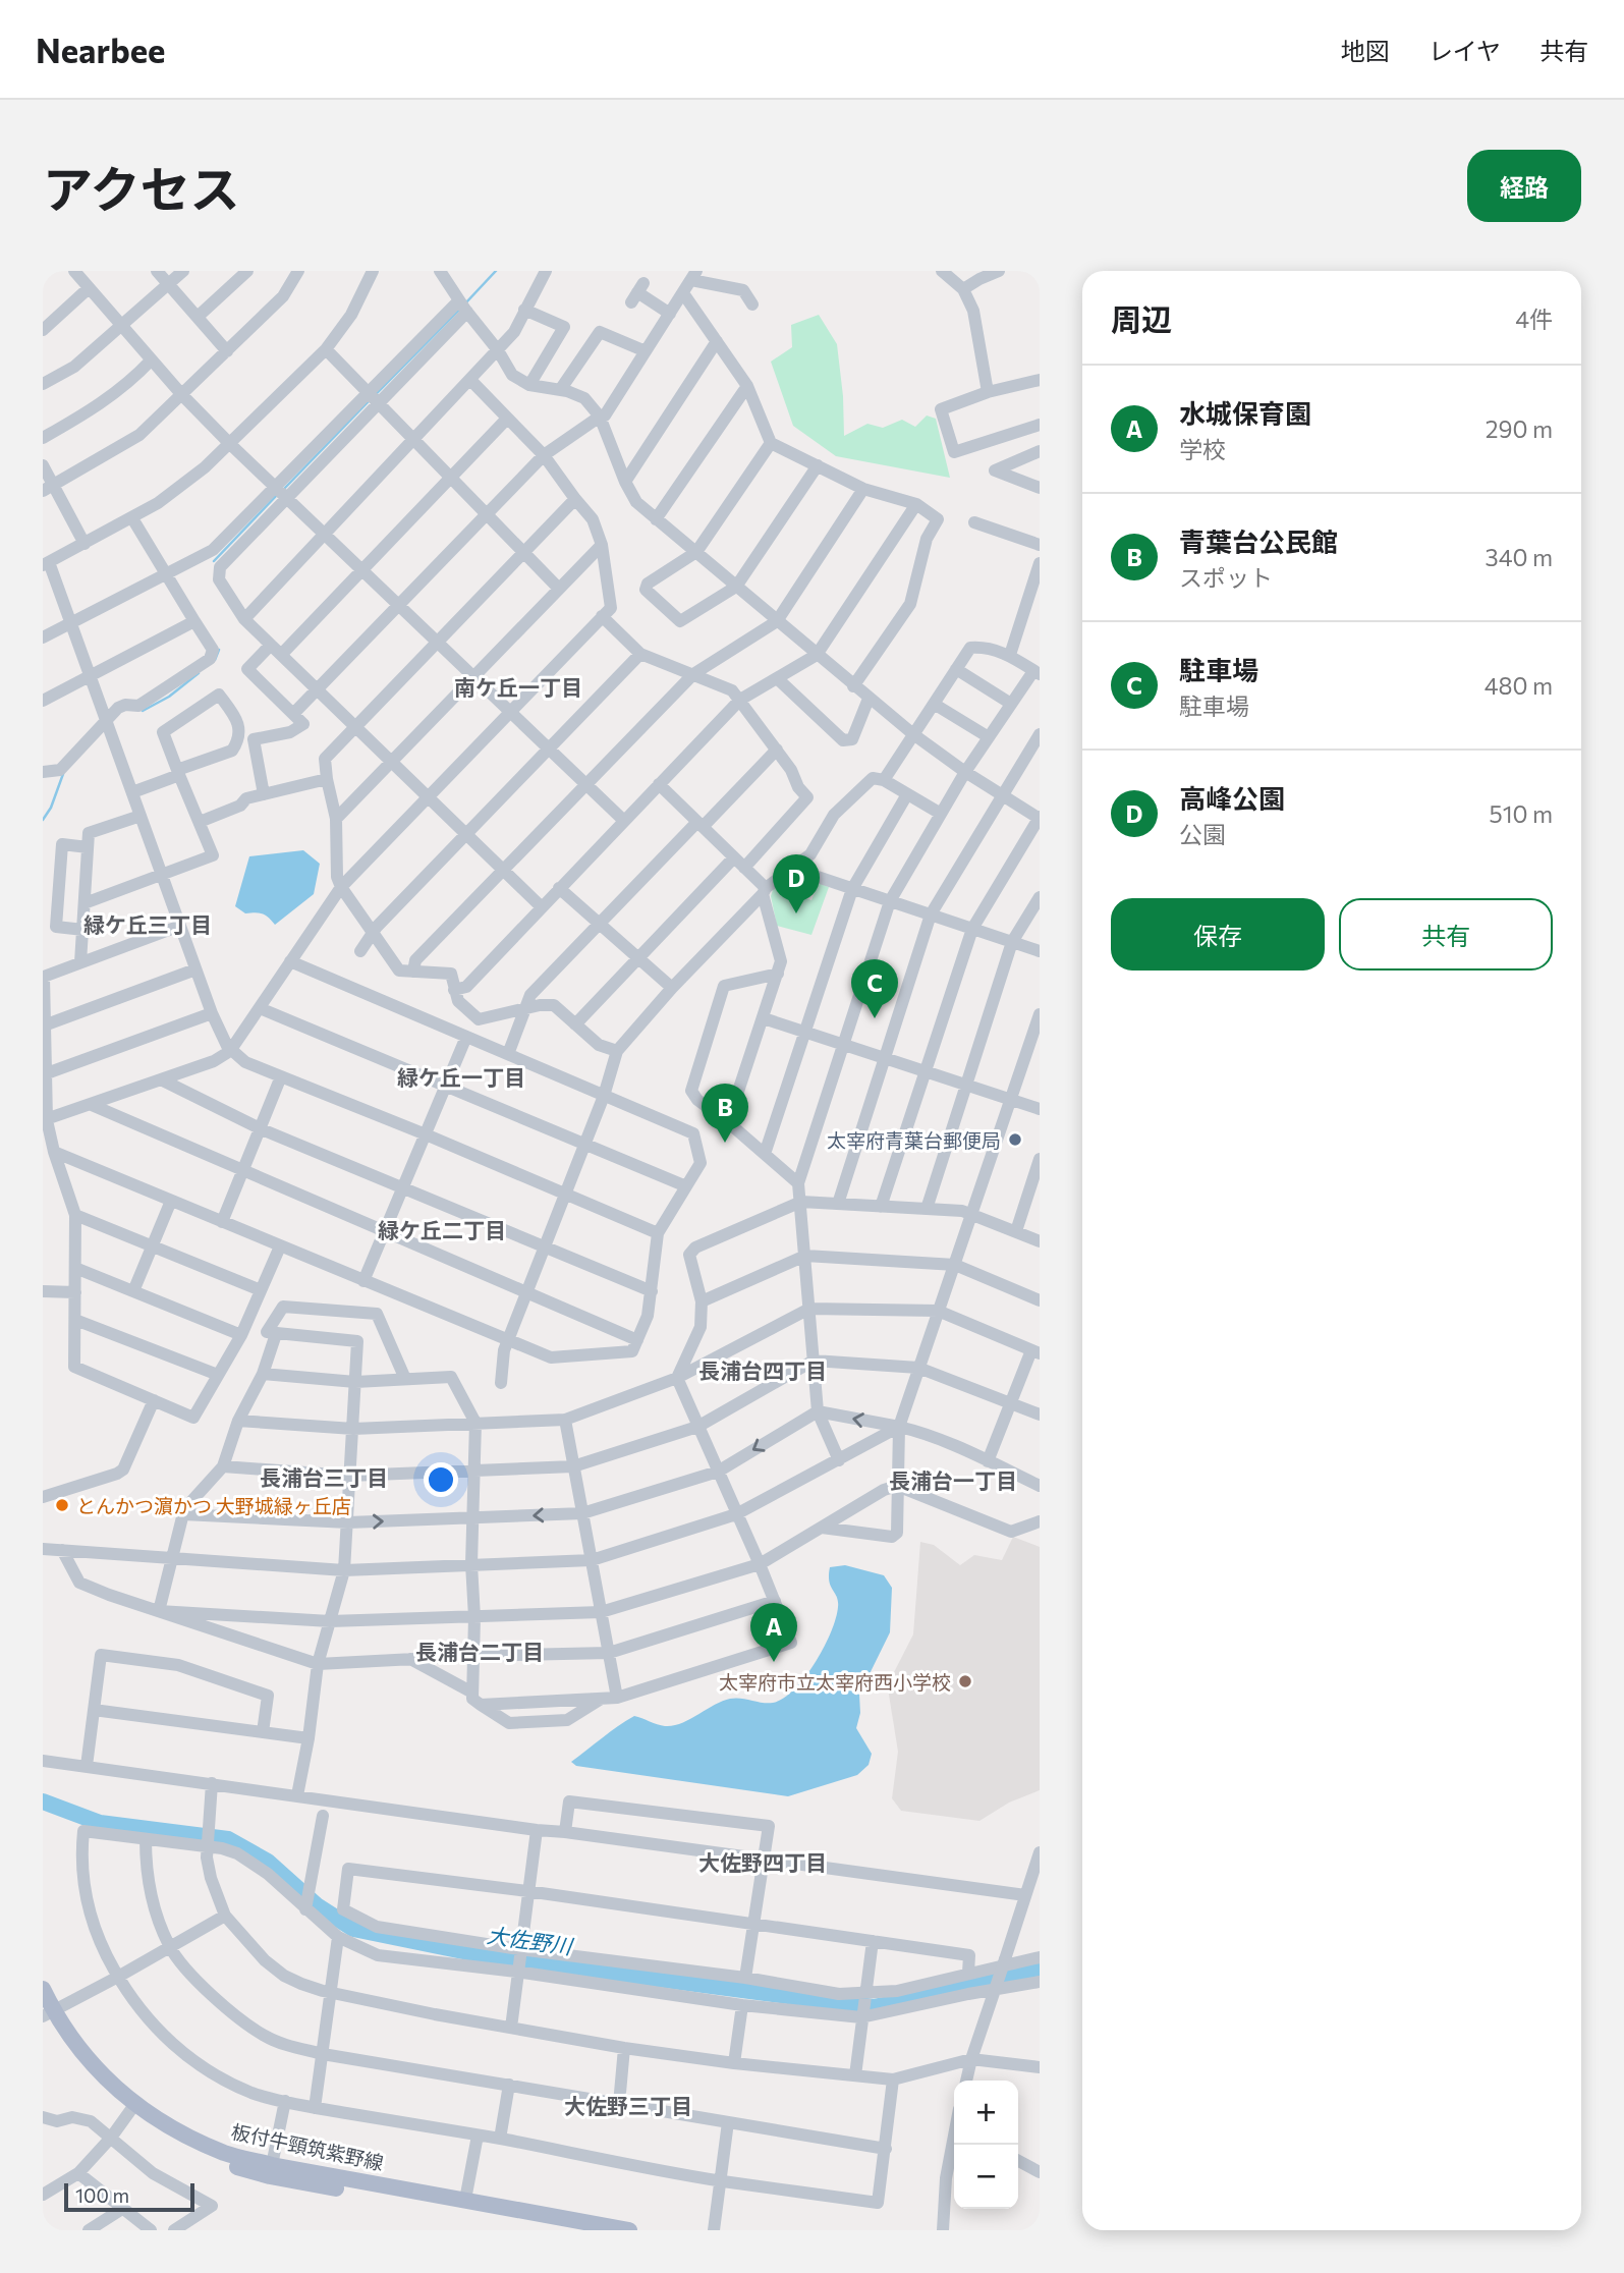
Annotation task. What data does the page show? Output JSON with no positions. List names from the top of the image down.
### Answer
{
  "streets": {
    "main road": ["板付牛頸筑紫野線"]
  },
  "districts": [
    "南ケ丘一丁目",
    "緑ケ丘三丁目",
    "緑ケ丘一丁目",
    "緑ケ丘二丁目",
    "長浦台四丁目",
    "長浦台三丁目",
    "長浦台一丁目",
    "長浦台二丁目",
    "大佐野四丁目",
    "大佐野三丁目"
  ],
  "water": ["大佐野川"],
  "places": ["太宰府青葉台郵便局", "とんかつ濵かつ 大野城緑ヶ丘店", "太宰府市立太宰府西小学校"],
  "scale_bar": "100 m",
  "page": {
    "header": "Nearbee",
    "nav": ["地図", "レイヤ", "共有"],
    "title": "アクセス",
    "buttons": [
      "経路",
      ["保存", "共有"]
    ],
    "heading": ["周辺", "4件"],
    "list": [
      {
        "mark": "A",
        "name": "水城保育園",
        "note": "学校",
        "value": "290 m"
      },
      {
        "mark": "B",
        "name": "青葉台公民館",
        "note": "スポット",
        "value": "340 m"
      },
      {
        "mark": "C",
        "name": "駐車場",
        "note": "駐車場",
        "value": "480 m"
      },
      {
        "mark": "D",
        "name": "高峰公園",
        "note": "公園",
        "value": "510 m"
      }
    ],
    "pins": [
      "D",
      "C",
      "B",
      "A"
    ],
    "map_buttons": ["+", "−"],
    "scale": "100 m"
  }
}
